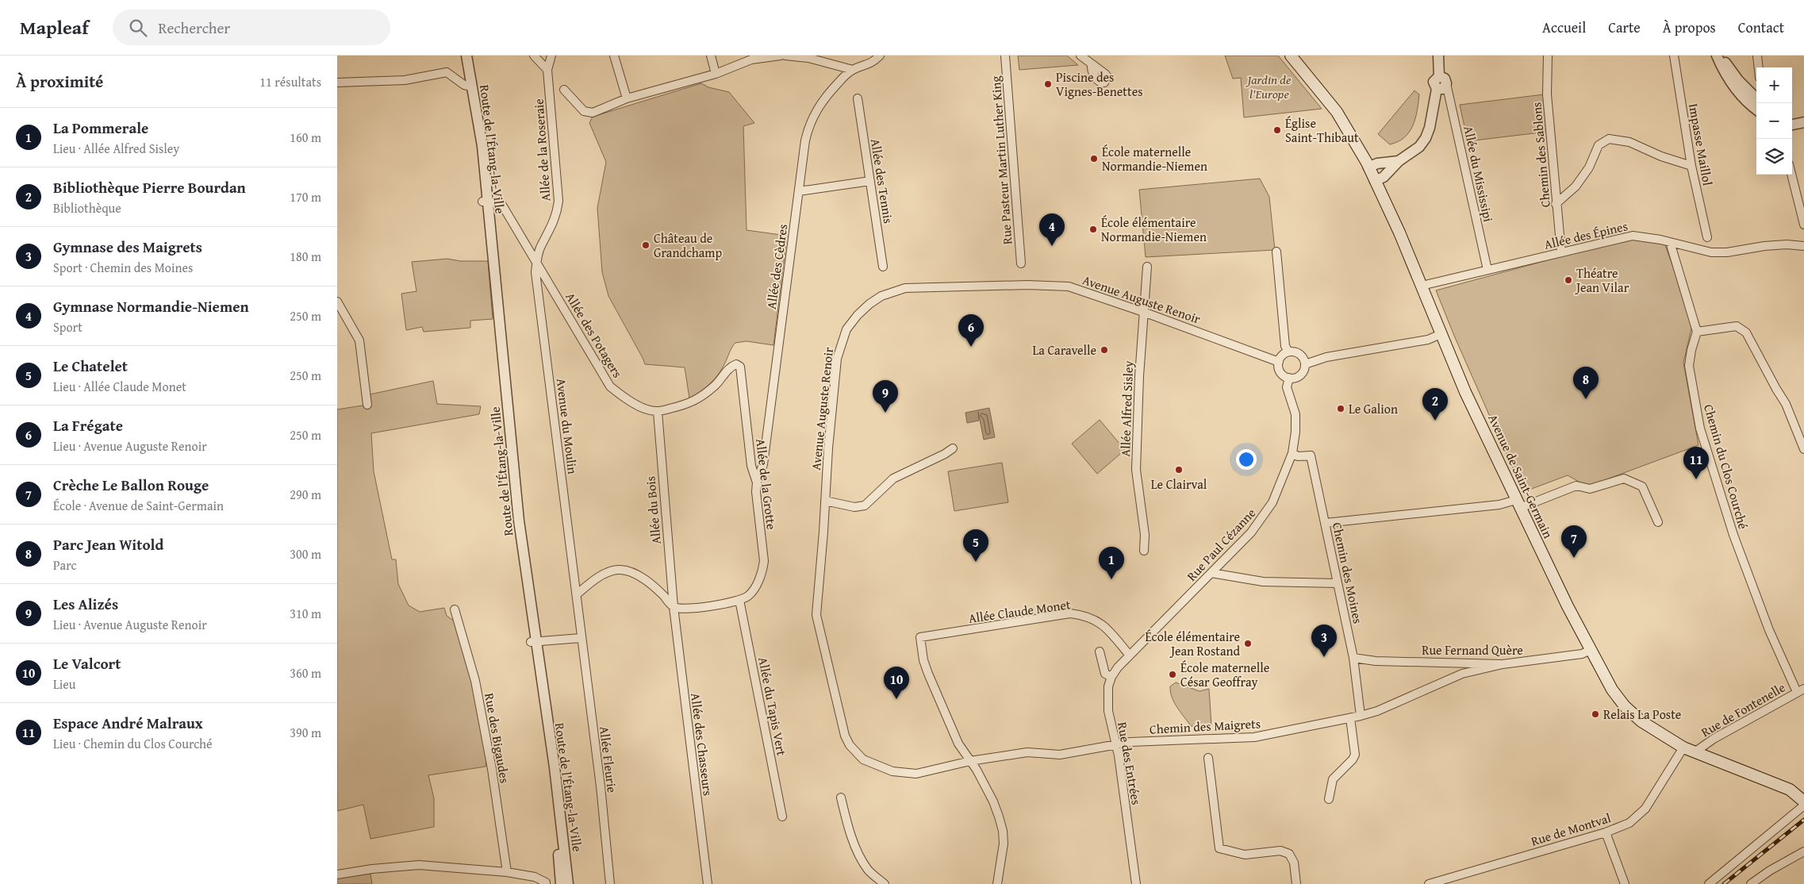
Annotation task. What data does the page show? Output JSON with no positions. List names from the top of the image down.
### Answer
{
  "streets": {
    "main road": ["Avenue de Saint-Germain"],
    "street": [
      "Impasse Maillol",
      "Route de l'Étang-la-Ville",
      "Allée de la Roseraie",
      "Chemin des Sablons",
      "Rue Pasteur Martin Luther King",
      "Allée du Mississipi",
      "Allée des Tennis",
      "Allée des Épines",
      "Allée des Cèdres",
      "Avenue Auguste Renoir",
      "Allée des Potagers",
      "Allée Alfred Sisley",
      "Avenue du Moulin",
      "Chemin du Clos Courché",
      "Allée de la Grotte",
      "Allée du Bois",
      "Rue Paul Cézanne",
      "Chemin des Moines",
      "Allée Claude Monet",
      "Rue Fernand Quère",
      "Allée du Tapis Vert",
      "Rue de Fontenelle",
      "Chemin des Maigrets",
      "Rue des Bigaudes",
      "Allée des Chasseurs",
      "Allée Fleurie",
      "Rue des Entrées",
      "Rue de Montval"
    ]
  },
  "crossings": [
    ["Route de l'Étang-la-Ville", "Allée des Potagers"],
    ["Allée de la Roseraie", "Allée des Potagers"],
    ["Allée de la Roseraie", "Avenue du Moulin"],
    ["Chemin des Sablons", "Allée des Épines"],
    ["Allée du Mississipi", "Allée des Épines"],
    ["Allée des Épines", "Avenue de Saint-Germain"],
    ["Allée des Cèdres", "Allée de la Grotte"],
    ["Avenue Auguste Renoir", "Allée Alfred Sisley"],
    ["Avenue Auguste Renoir", "Rue Paul Cézanne"],
    ["Avenue Auguste Renoir", "Allée Claude Monet"],
    ["Avenue Auguste Renoir", "Chemin des Maigrets"],
    ["Allée des Potagers", "Avenue du Moulin"],
    ["Allée des Potagers", "Allée de la Grotte"],
    ["Allée des Potagers", "Allée du Bois"],
    ["Avenue du Moulin", "Allée Fleurie"],
    ["Chemin du Clos Courché", "Rue de Fontenelle"],
    ["Avenue de Saint-Germain", "Rue Fernand Quère"],
    ["Avenue de Saint-Germain", "Rue de Fontenelle"],
    ["Avenue de Saint-Germain", "Rue de Montval"],
    ["Allée de la Grotte", "Allée du Bois"],
    ["Allée de la Grotte", "Allée du Tapis Vert"],
    ["Allée du Bois", "Allée des Chasseurs"],
    ["Rue Paul Cézanne", "Chemin des Moines"],
    ["Rue Paul Cézanne", "Allée Claude Monet"],
    ["Rue Paul Cézanne", "Rue des Entrées"],
    ["Chemin des Moines", "Rue Fernand Quère"],
    ["Chemin des Moines", "Chemin des Maigrets"],
    ["Allée Claude Monet", "Chemin des Maigrets"],
    ["Rue Fernand Quère", "Chemin des Maigrets"],
    ["Chemin des Maigrets", "Rue des Entrées"]
  ],
  "parks": ["Jardin de l'Europe"],
  "places": [
    "Piscine des Vignes-Benettes",
    "Église Saint-Thibaut",
    "École maternelle Normandie-Niemen",
    "École élémentaire Normandie-Niemen",
    "Château de Grandchamp",
    "Théatre Jean Vilar",
    "La Caravelle",
    "Le Galion",
    "Le Clairval",
    "École élémentaire Jean Rostand",
    "École maternelle César Geoffray",
    "Relais La Poste"
  ],
  "page": {
    "header": "Mapleaf",
    "search": "Rechercher",
    "nav": [
      "Accueil",
      "Carte",
      "À propos",
      "Contact"
    ],
    "heading": ["À proximité", "11 résultats"],
    "map_buttons": ["+", "−"],
    "list": [
      {
        "mark": "1",
        "name": "La Pommerale",
        "note": "Lieu · Allée Alfred Sisley",
        "value": "160 m"
      },
      {
        "mark": "2",
        "name": "Bibliothèque Pierre Bourdan",
        "note": "Bibliothèque",
        "value": "170 m"
      },
      {
        "mark": "3",
        "name": "Gymnase des Maigrets",
        "note": "Sport · Chemin des Moines",
        "value": "180 m"
      },
      {
        "mark": "4",
        "name": "Gymnase Normandie-Niemen",
        "note": "Sport",
        "value": "250 m"
      },
      {
        "mark": "5",
        "name": "Le Chatelet",
        "note": "Lieu · Allée Claude Monet",
        "value": "250 m"
      },
      {
        "mark": "6",
        "name": "La Frégate",
        "note": "Lieu · Avenue Auguste Renoir",
        "value": "250 m"
      },
      {
        "mark": "7",
        "name": "Crèche Le Ballon Rouge",
        "note": "École · Avenue de Saint-Germain",
        "value": "290 m"
      },
      {
        "mark": "8",
        "name": "Parc Jean Witold",
        "note": "Parc",
        "value": "300 m"
      },
      {
        "mark": "9",
        "name": "Les Alizés",
        "note": "Lieu · Avenue Auguste Renoir",
        "value": "310 m"
      },
      {
        "mark": "10",
        "name": "Le Valcort",
        "note": "Lieu",
        "value": "360 m"
      },
      {
        "mark": "11",
        "name": "Espace André Malraux",
        "note": "Lieu · Chemin du Clos Courché",
        "value": "390 m"
      }
    ],
    "pins": [
      "4",
      "6",
      "8",
      "9",
      "2",
      "11",
      "7",
      "5",
      "1",
      "3",
      "10"
    ]
  }
}
